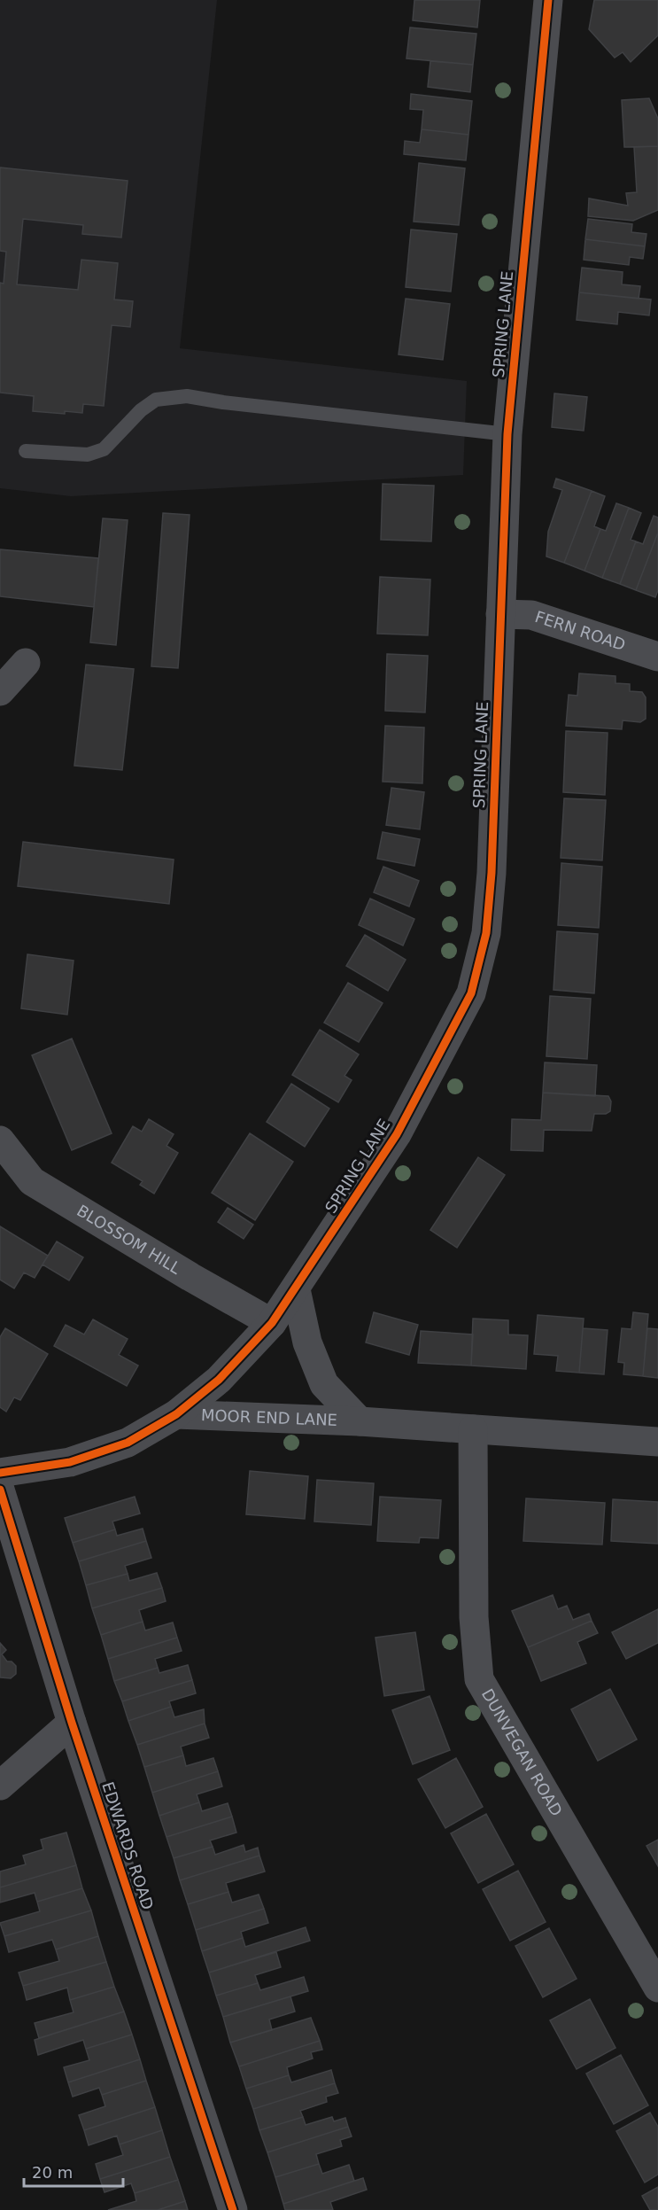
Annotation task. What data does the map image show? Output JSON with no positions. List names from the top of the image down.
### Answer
{
  "streets": {
    "street": [
      "SPRING LANE",
      "FERN ROAD",
      "BLOSSOM HILL",
      "MOOR END LANE",
      "DUNVEGAN ROAD",
      "EDWARDS ROAD"
    ]
  },
  "crossings": [
    ["SPRING LANE", "FERN ROAD"],
    ["SPRING LANE", "BLOSSOM HILL"],
    ["SPRING LANE", "MOOR END LANE"],
    ["MOOR END LANE", "DUNVEGAN ROAD"]
  ],
  "scale_bar": "20 m"
}
